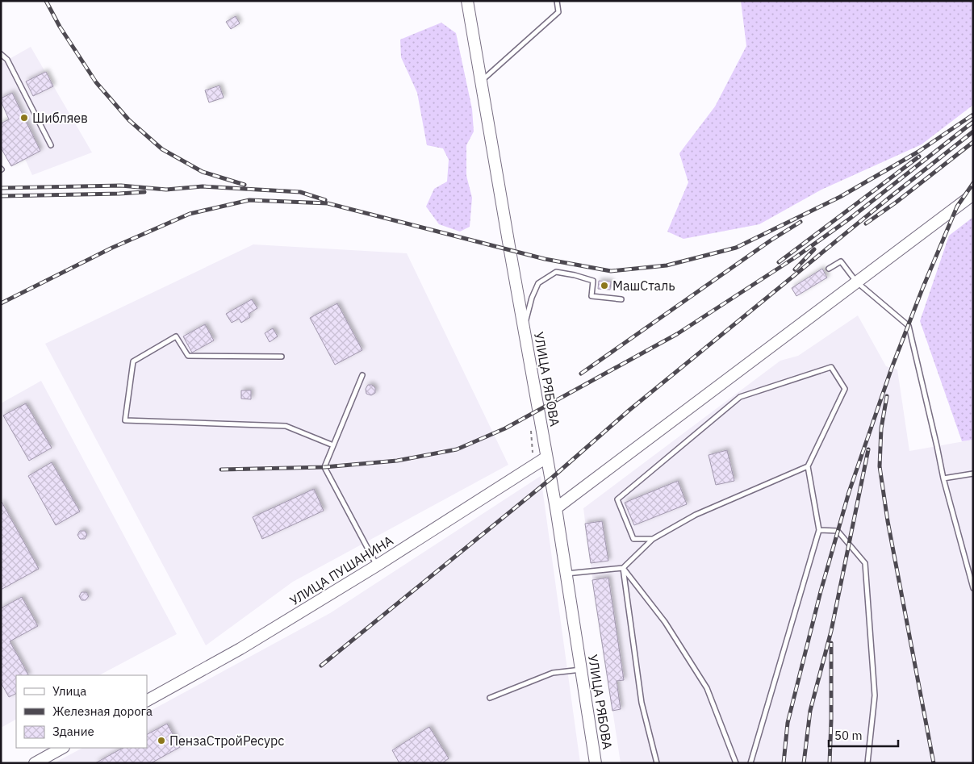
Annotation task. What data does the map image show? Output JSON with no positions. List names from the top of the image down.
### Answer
{
  "streets": {
    "street": ["УЛИЦА РЯБОВА", "УЛИЦА ПУШАНИНА"]
  },
  "crossings": [
    ["УЛИЦА РЯБОВА", "УЛИЦА ПУШАНИНА"]
  ],
  "places": ["Шибляев", "МашСталь", "ПензаСтройРесурс"],
  "legend": ["Улица", "Железная дорога", "Здание"],
  "scale_bar": "50 m"
}
